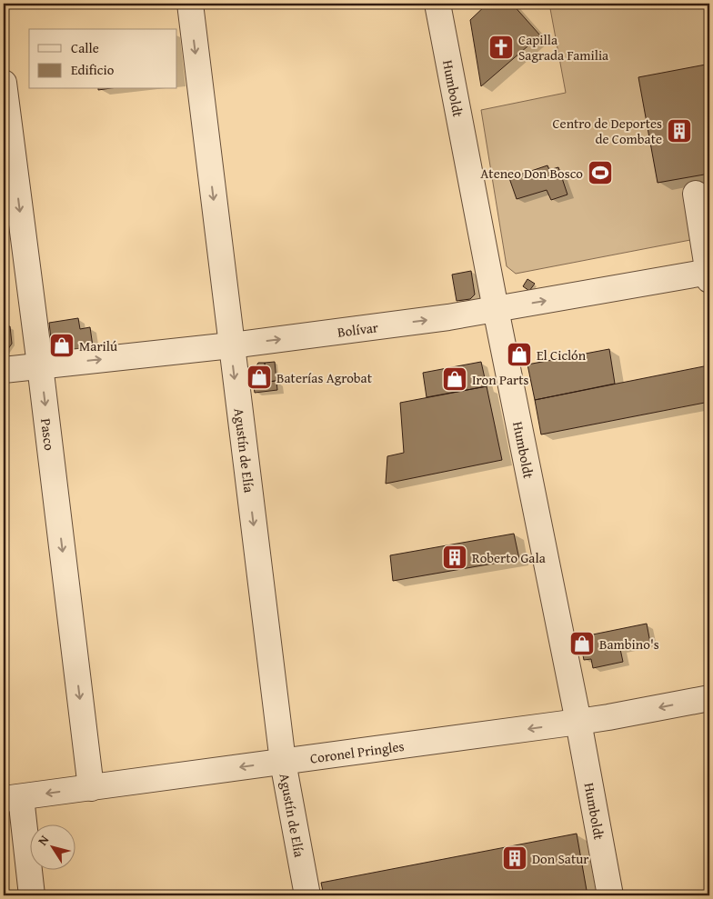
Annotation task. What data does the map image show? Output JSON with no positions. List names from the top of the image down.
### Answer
{
  "streets": {
    "street": [
      "Humboldt",
      "Bolívar",
      "Pasco",
      "Agustín de Elía",
      "Coronel Pringles"
    ]
  },
  "crossings": [
    ["Humboldt", "Bolívar"],
    ["Humboldt", "Coronel Pringles"],
    ["Bolívar", "Pasco"],
    ["Bolívar", "Agustín de Elía"],
    ["Pasco", "Coronel Pringles"],
    ["Agustín de Elía", "Coronel Pringles"]
  ],
  "one_way": [
    "Bolívar",
    "Pasco",
    "Agustín de Elía",
    "Coronel Pringles"
  ],
  "places": {
    "church": ["Capilla Sagrada Familia"],
    "building": ["Centro de Deportes de Combate", "Roberto Gala", "Don Satur"],
    "sports": ["Ateneo Don Bosco"],
    "shop": [
      "Marilú",
      "El Ciclón",
      "Baterías Agrobat",
      "Iron Parts",
      "Bambino's"
    ]
  },
  "legend": ["Calle", "Edificio"],
  "north": "top left"
}
